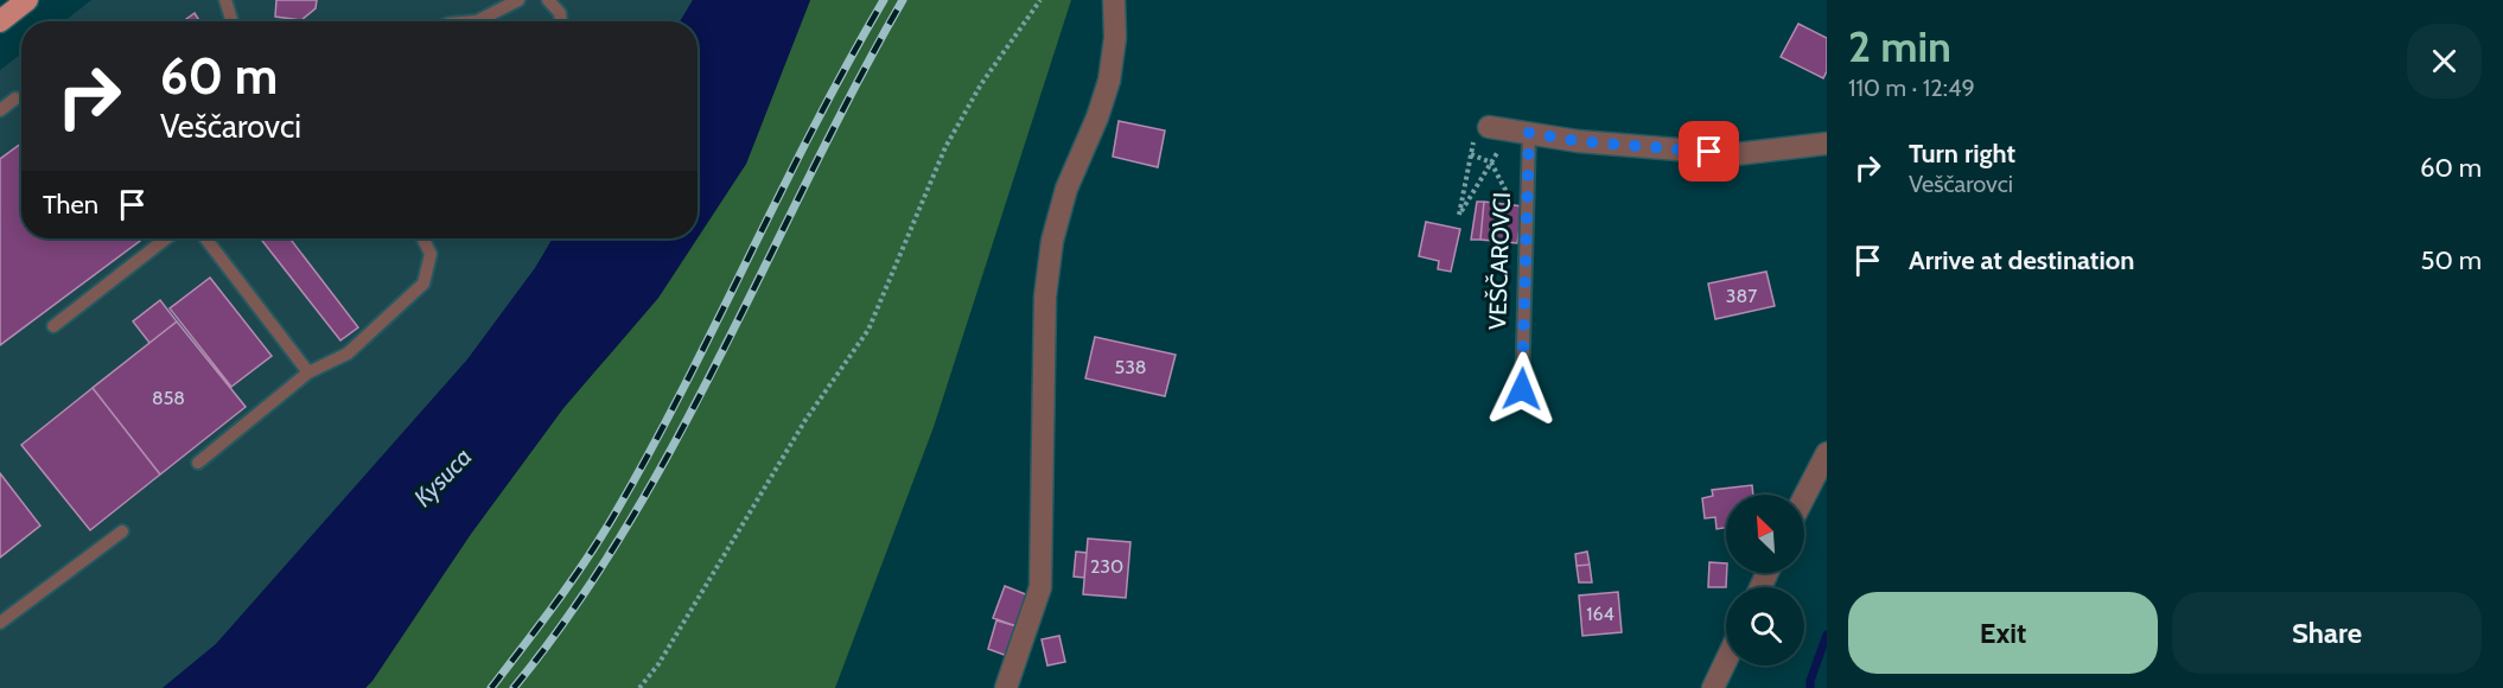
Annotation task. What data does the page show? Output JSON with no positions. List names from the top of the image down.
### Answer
{
  "streets": {
    "lane": ["VEŠČAROVCI"]
  },
  "water": ["Kysuca"],
  "house_numbers": [
    "387",
    "538",
    "858",
    "230",
    "164"
  ],
  "north": "top left",
  "page": {
    "heading": ["2 min", "110 m · 12:49"],
    "turn": ["60 m", "Veščarovci"],
    "list": [
      {
        "name": "Turn right",
        "note": "Veščarovci",
        "value": "60 m"
      },
      {
        "name": "Arrive at destination",
        "value": "50 m"
      }
    ],
    "then": "Then",
    "buttons": ["Exit", "Share"]
  }
}
